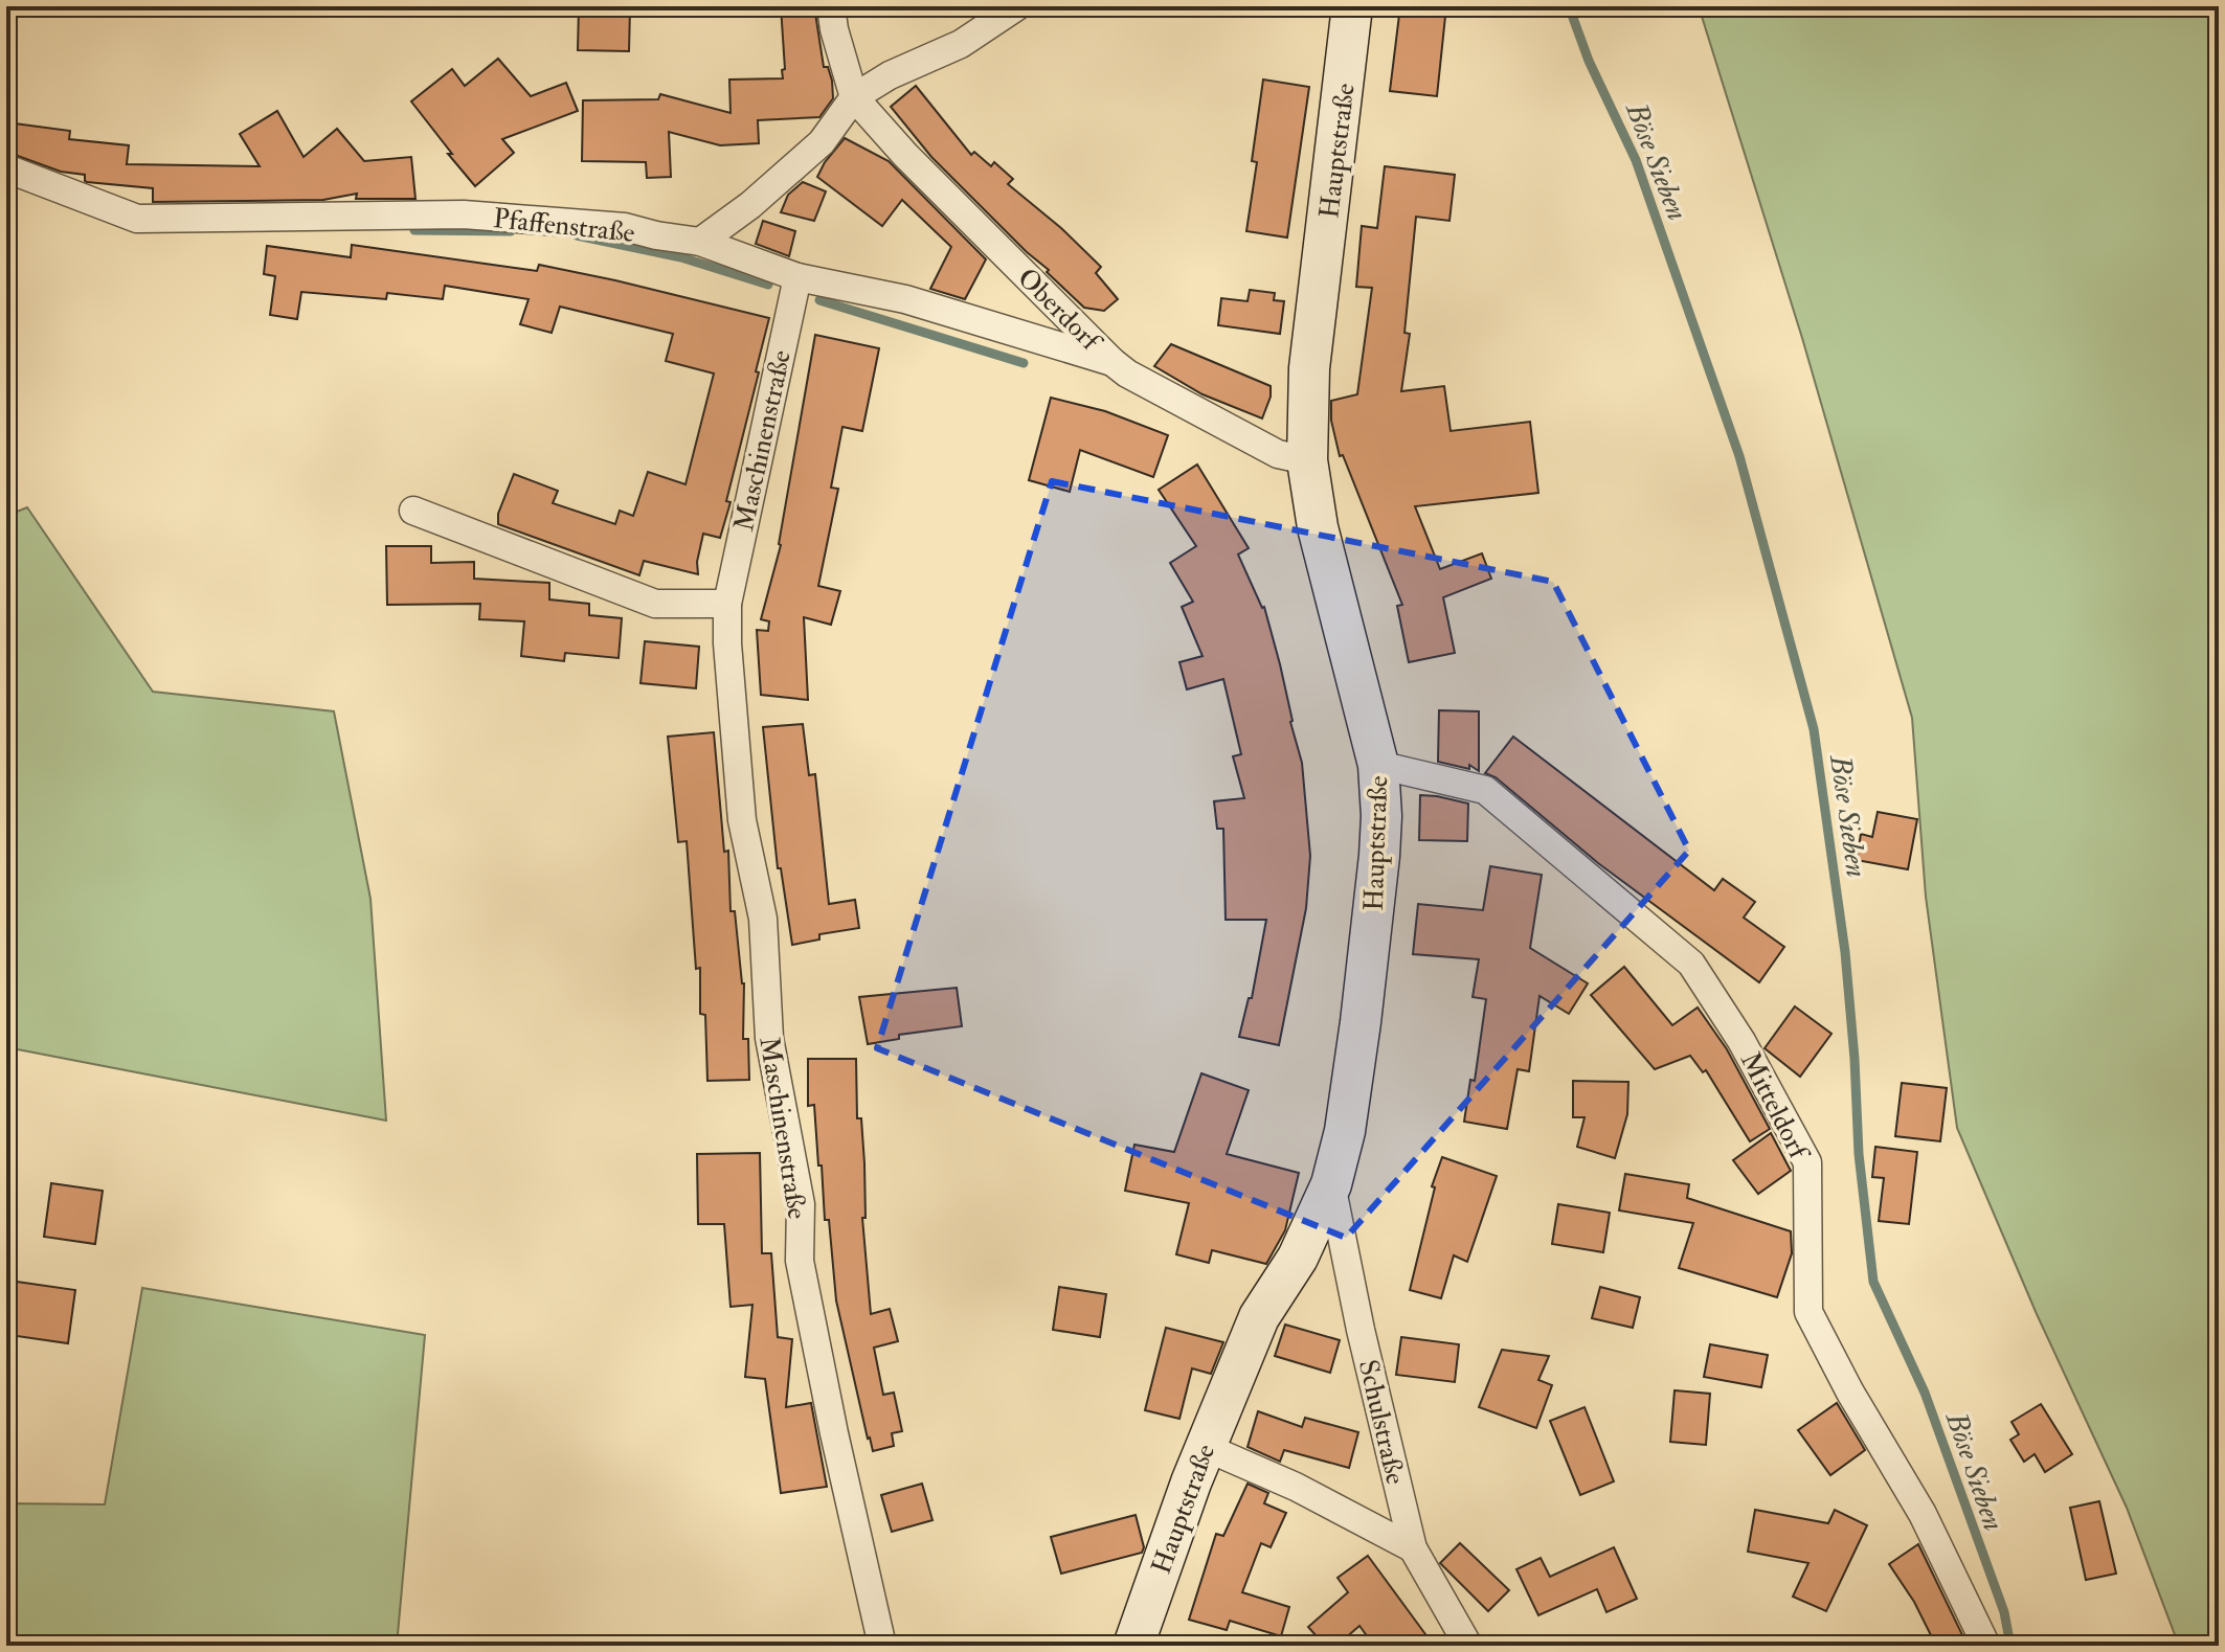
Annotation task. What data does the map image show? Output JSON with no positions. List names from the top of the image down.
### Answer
{
  "streets": {
    "main road": ["Hauptstraße"],
    "street": [
      "Pfaffenstraße",
      "Oberdorf",
      "Maschinenstraße",
      "Mitteldorf",
      "Schulstraße"
    ]
  },
  "crossings": [
    ["Hauptstraße", "Oberdorf"],
    ["Hauptstraße", "Mitteldorf"],
    ["Hauptstraße", "Schulstraße"],
    ["Pfaffenstraße", "Oberdorf"],
    ["Pfaffenstraße", "Maschinenstraße"]
  ],
  "water": ["Böse Sieben"]
}
